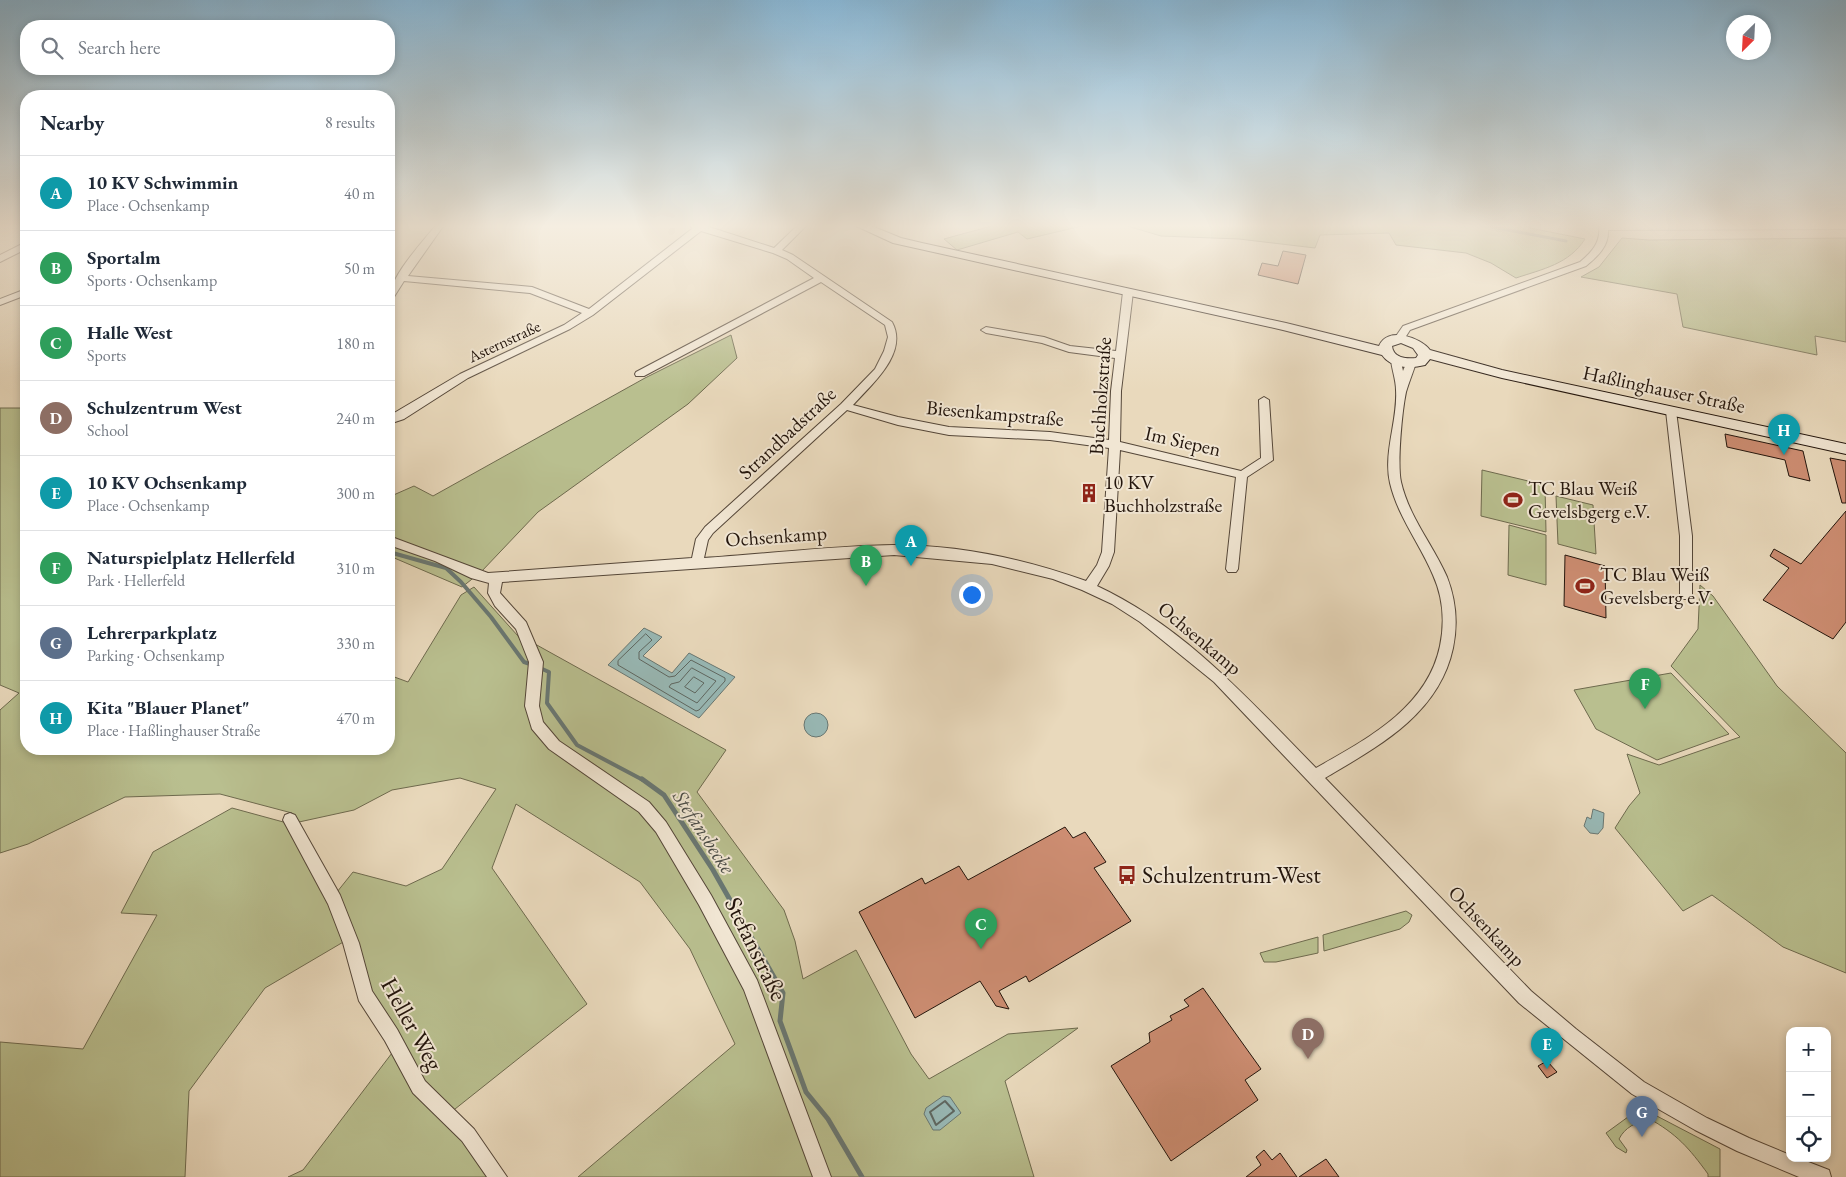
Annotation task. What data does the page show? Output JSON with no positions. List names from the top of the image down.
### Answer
{
  "streets": {
    "main road": ["Haßlinghauser Straße"],
    "street": [
      "Asternstraße",
      "Buchholzstraße",
      "Biesenkampstraße",
      "Strandbadstraße",
      "Im Siepen",
      "Ochsenkamp",
      "Stefanstraße",
      "Heller Weg"
    ]
  },
  "crossings": [
    ["Buchholzstraße", "Biesenkampstraße"],
    ["Buchholzstraße", "Im Siepen"],
    ["Buchholzstraße", "Ochsenkamp"],
    ["Biesenkampstraße", "Strandbadstraße"],
    ["Biesenkampstraße", "Im Siepen"],
    ["Strandbadstraße", "Ochsenkamp"],
    ["Ochsenkamp", "Stefanstraße"]
  ],
  "water": ["Stefansbecke"],
  "places": {
    "building": ["10 KV Buchholzstraße"],
    "sports": ["TC Blau Weiß Gevelsbgerg e.V.", "TC Blau Weiß Gevelsberg e.V."],
    "bus stop": ["Schulzentrum-West"]
  },
  "north": "bottom left",
  "page": {
    "search": "Search here",
    "heading": ["Nearby", "8 results"],
    "list": [
      {
        "mark": "A",
        "name": "10 KV Schwimmin",
        "note": "Place · Ochsenkamp",
        "value": "40 m"
      },
      {
        "mark": "B",
        "name": "Sportalm",
        "note": "Sports · Ochsenkamp",
        "value": "50 m"
      },
      {
        "mark": "C",
        "name": "Halle West",
        "note": "Sports",
        "value": "180 m"
      },
      {
        "mark": "D",
        "name": "Schulzentrum West",
        "note": "School",
        "value": "240 m"
      },
      {
        "mark": "E",
        "name": "10 KV Ochsenkamp",
        "note": "Place · Ochsenkamp",
        "value": "300 m"
      },
      {
        "mark": "F",
        "name": "Naturspielplatz Hellerfeld",
        "note": "Park · Hellerfeld",
        "value": "310 m"
      },
      {
        "mark": "G",
        "name": "Lehrerparkplatz",
        "note": "Parking · Ochsenkamp",
        "value": "330 m"
      },
      {
        "mark": "H",
        "name": "Kita \"Blauer Planet\"",
        "note": "Place · Haßlinghauser Straße",
        "value": "470 m"
      }
    ],
    "pins": [
      "H",
      "A",
      "B",
      "F",
      "C",
      "D",
      "E",
      "G"
    ],
    "map_buttons": ["+", "−"]
  }
}
